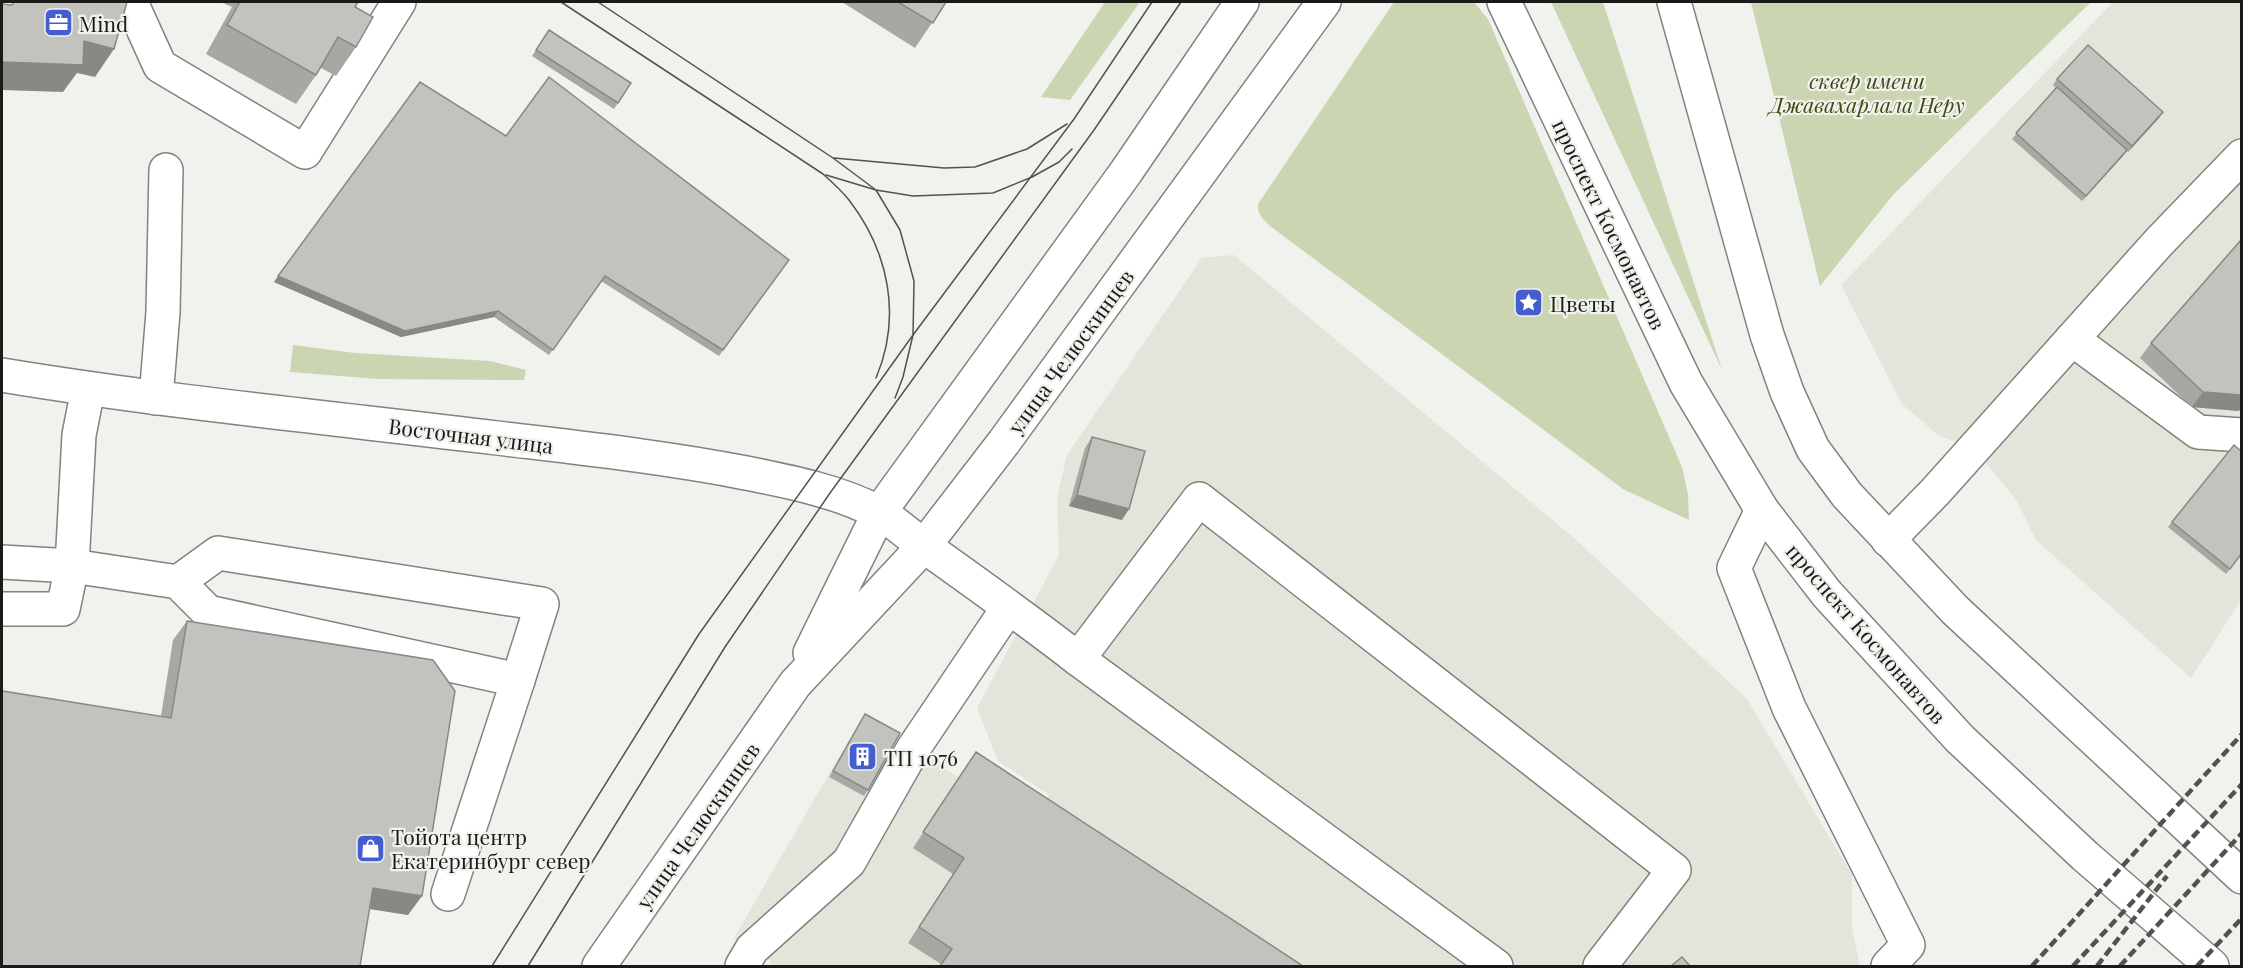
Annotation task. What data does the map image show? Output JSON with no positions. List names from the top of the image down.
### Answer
{
  "streets": {
    "main road": ["проспект Космонавтов", "улица Челюскинцев", "Восточная улица"]
  },
  "crossings": [
    ["улица Челюскинцев", "Восточная улица"]
  ],
  "parks": ["сквер имени Джавахарлала Неру"],
  "places": {
    "office": ["Mind"],
    "place": ["Цветы"],
    "building": ["ТП 1076"],
    "shop": ["Тойота центр Екатеринбург север"]
  }
}
